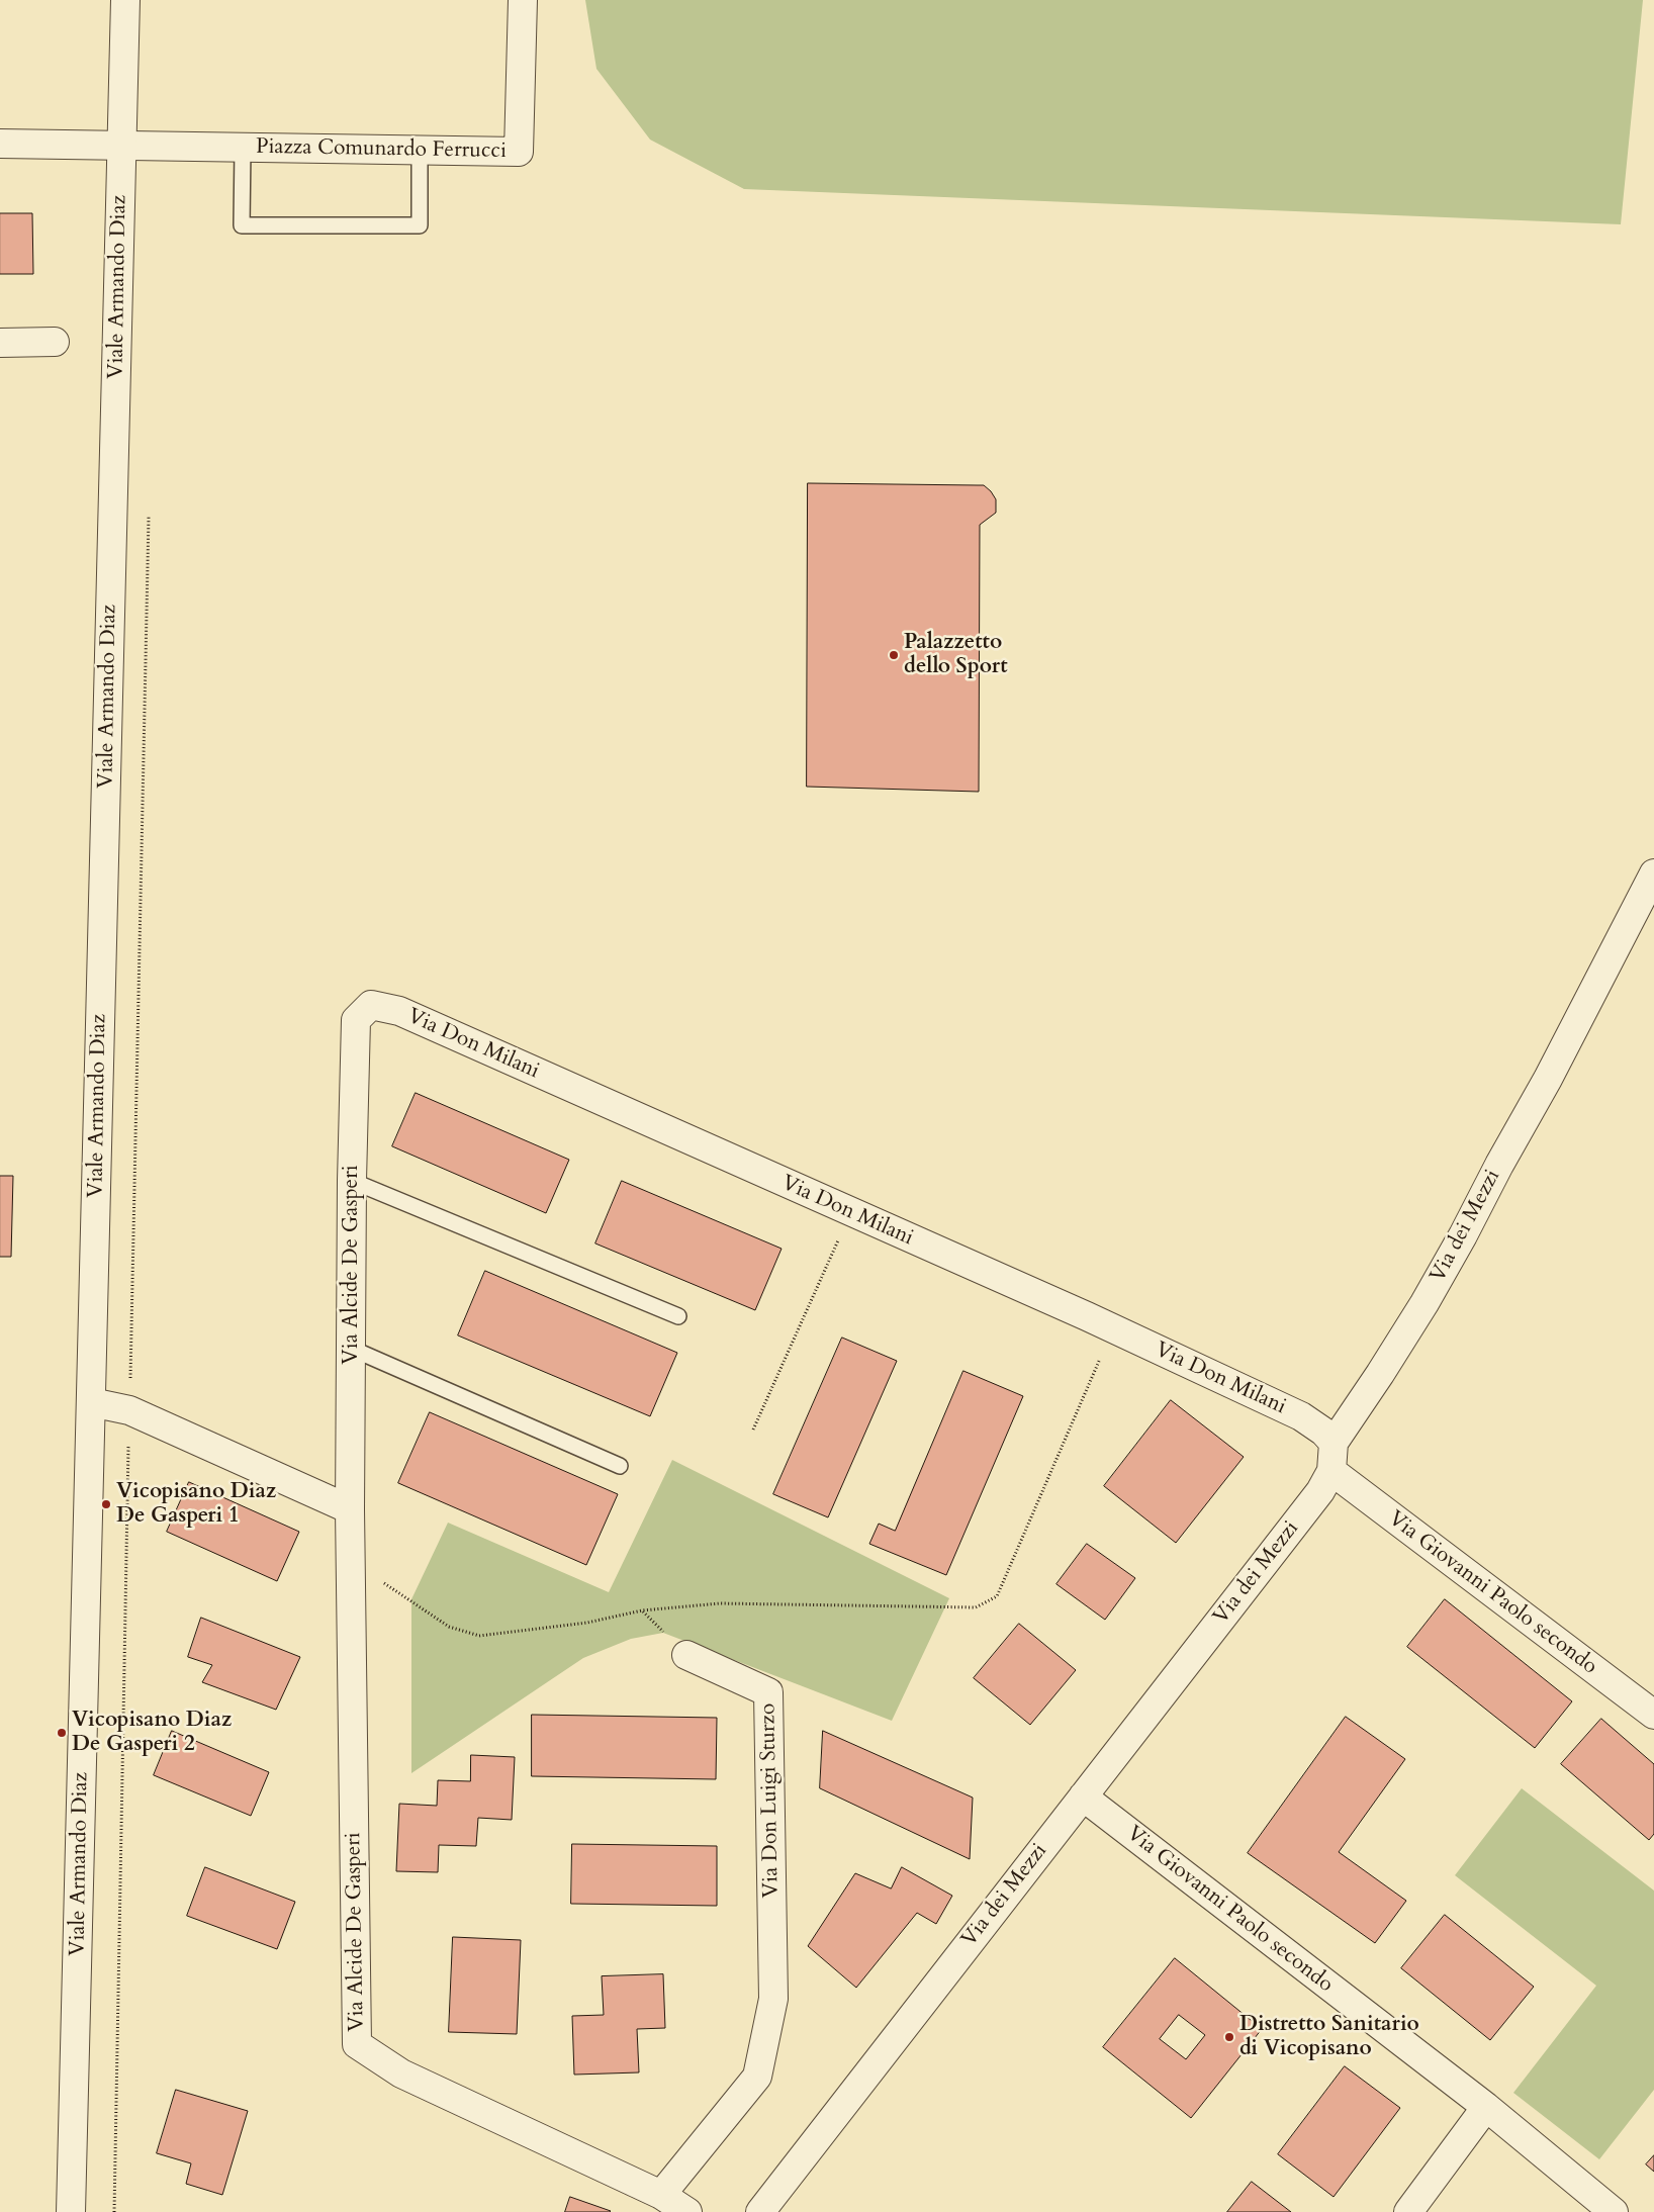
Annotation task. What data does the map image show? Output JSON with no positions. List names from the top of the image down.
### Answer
{
  "streets": {
    "street": [
      "Piazza Comunardo Ferrucci",
      "Viale Armando Diaz",
      "Via Don Milani",
      "Via dei Mezzi",
      "Via Alcide De Gasperi",
      "Via Giovanni Paolo secondo",
      "Via Don Luigi Sturzo"
    ]
  },
  "crossings": [
    ["Piazza Comunardo Ferrucci", "Viale Armando Diaz"],
    ["Via Don Milani", "Via dei Mezzi"],
    ["Via Don Milani", "Via Alcide De Gasperi"],
    ["Via dei Mezzi", "Via Giovanni Paolo secondo"],
    ["Via Alcide De Gasperi", "Via Don Luigi Sturzo"]
  ],
  "places": [
    "Palazzetto dello Sport",
    "Vicopisano Diaz De Gasperi 1",
    "Vicopisano Diaz De Gasperi 2",
    "Distretto Sanitario di Vicopisano"
  ]
}
